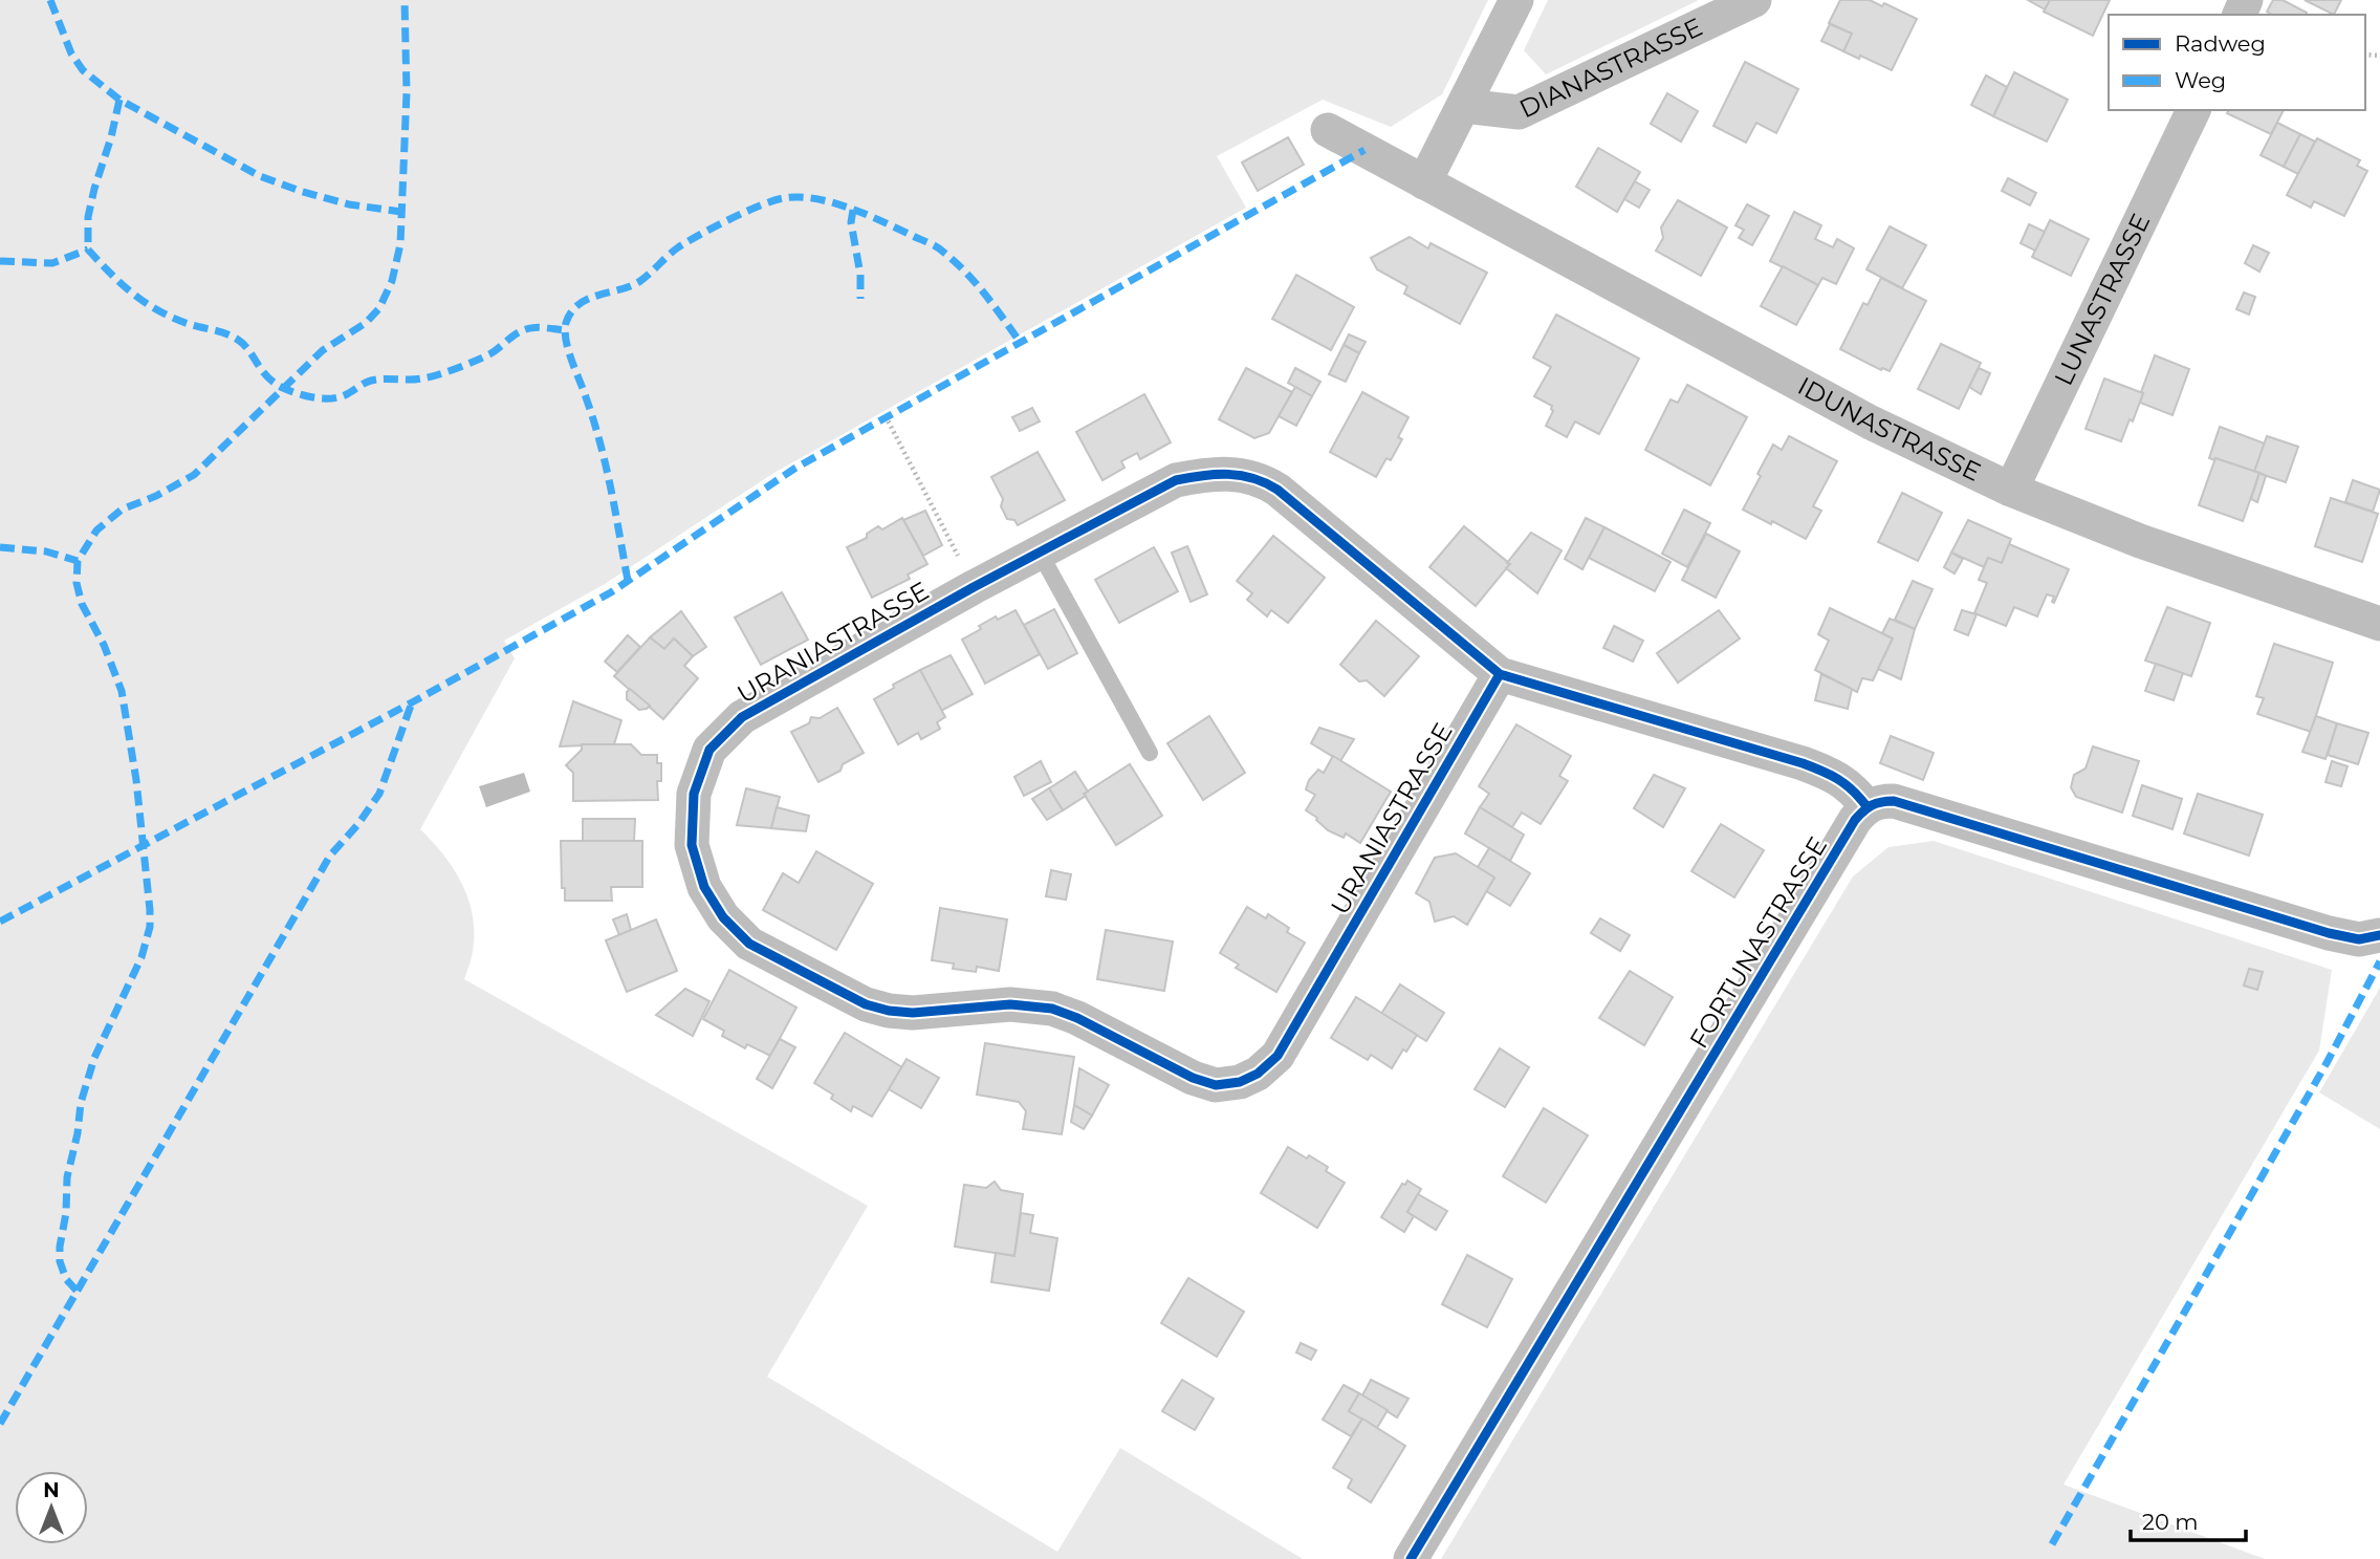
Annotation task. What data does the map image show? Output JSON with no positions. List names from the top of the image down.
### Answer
{
  "streets": {
    "street": [
      "DIANASTRASSE",
      "LUNASTRASSE",
      "IDUNASTRASSE",
      "URANIASTRASSE",
      "FORTUNASTRASSE"
    ]
  },
  "crossings": [
    ["LUNASTRASSE", "IDUNASTRASSE"],
    ["URANIASTRASSE", "FORTUNASTRASSE"]
  ],
  "legend": ["Radweg", "Weg"],
  "scale_bar": "20 m",
  "north": "top"
}
